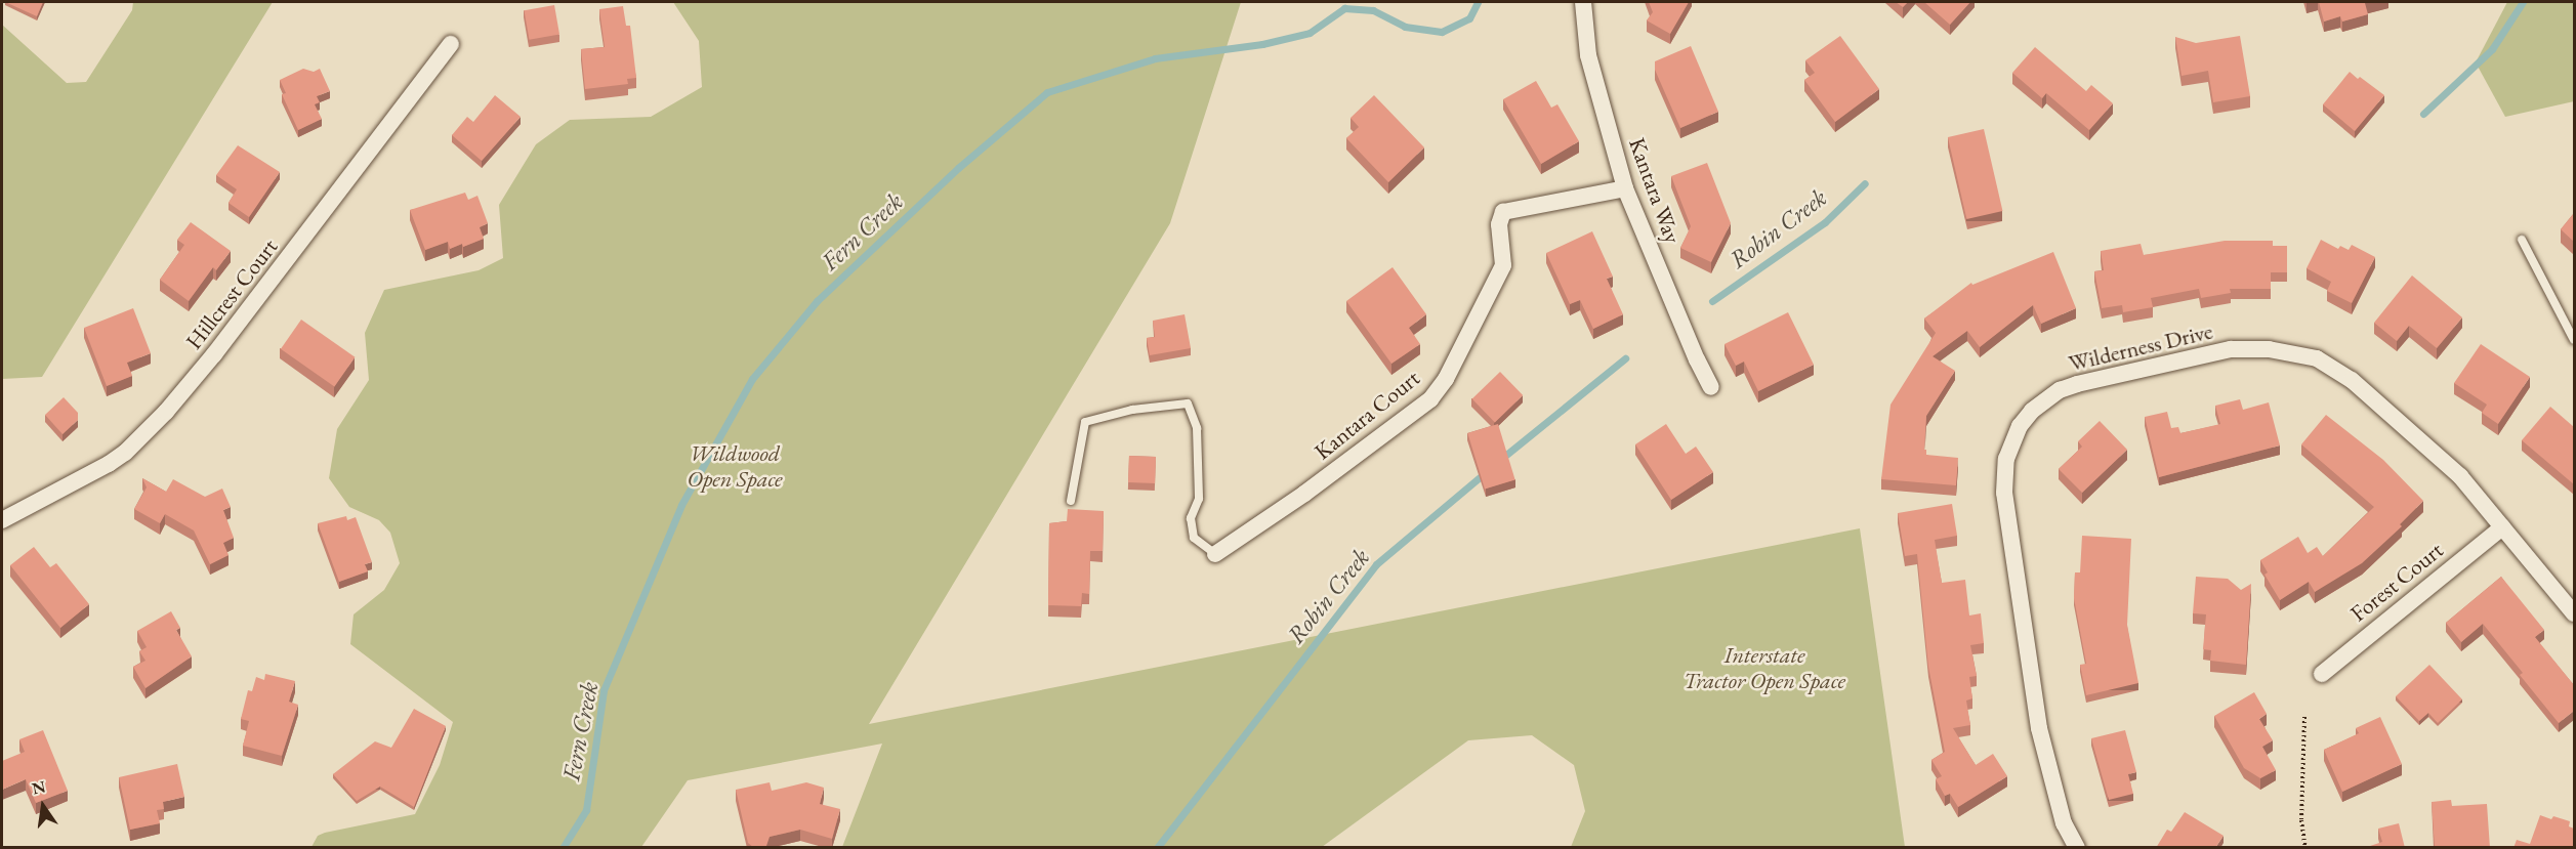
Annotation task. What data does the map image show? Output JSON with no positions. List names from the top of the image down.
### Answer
{
  "streets": {
    "street": [
      "Kantara Way",
      "Hillcrest Court",
      "Wilderness Drive",
      "Kantara Court",
      "Forest Court"
    ]
  },
  "crossings": [
    ["Kantara Way", "Kantara Court"],
    ["Wilderness Drive", "Forest Court"]
  ],
  "water": ["Robin Creek", "Fern Creek"],
  "parks": ["Wildwood Open Space", "Interstate Tractor Open Space"],
  "north": "top"
}
